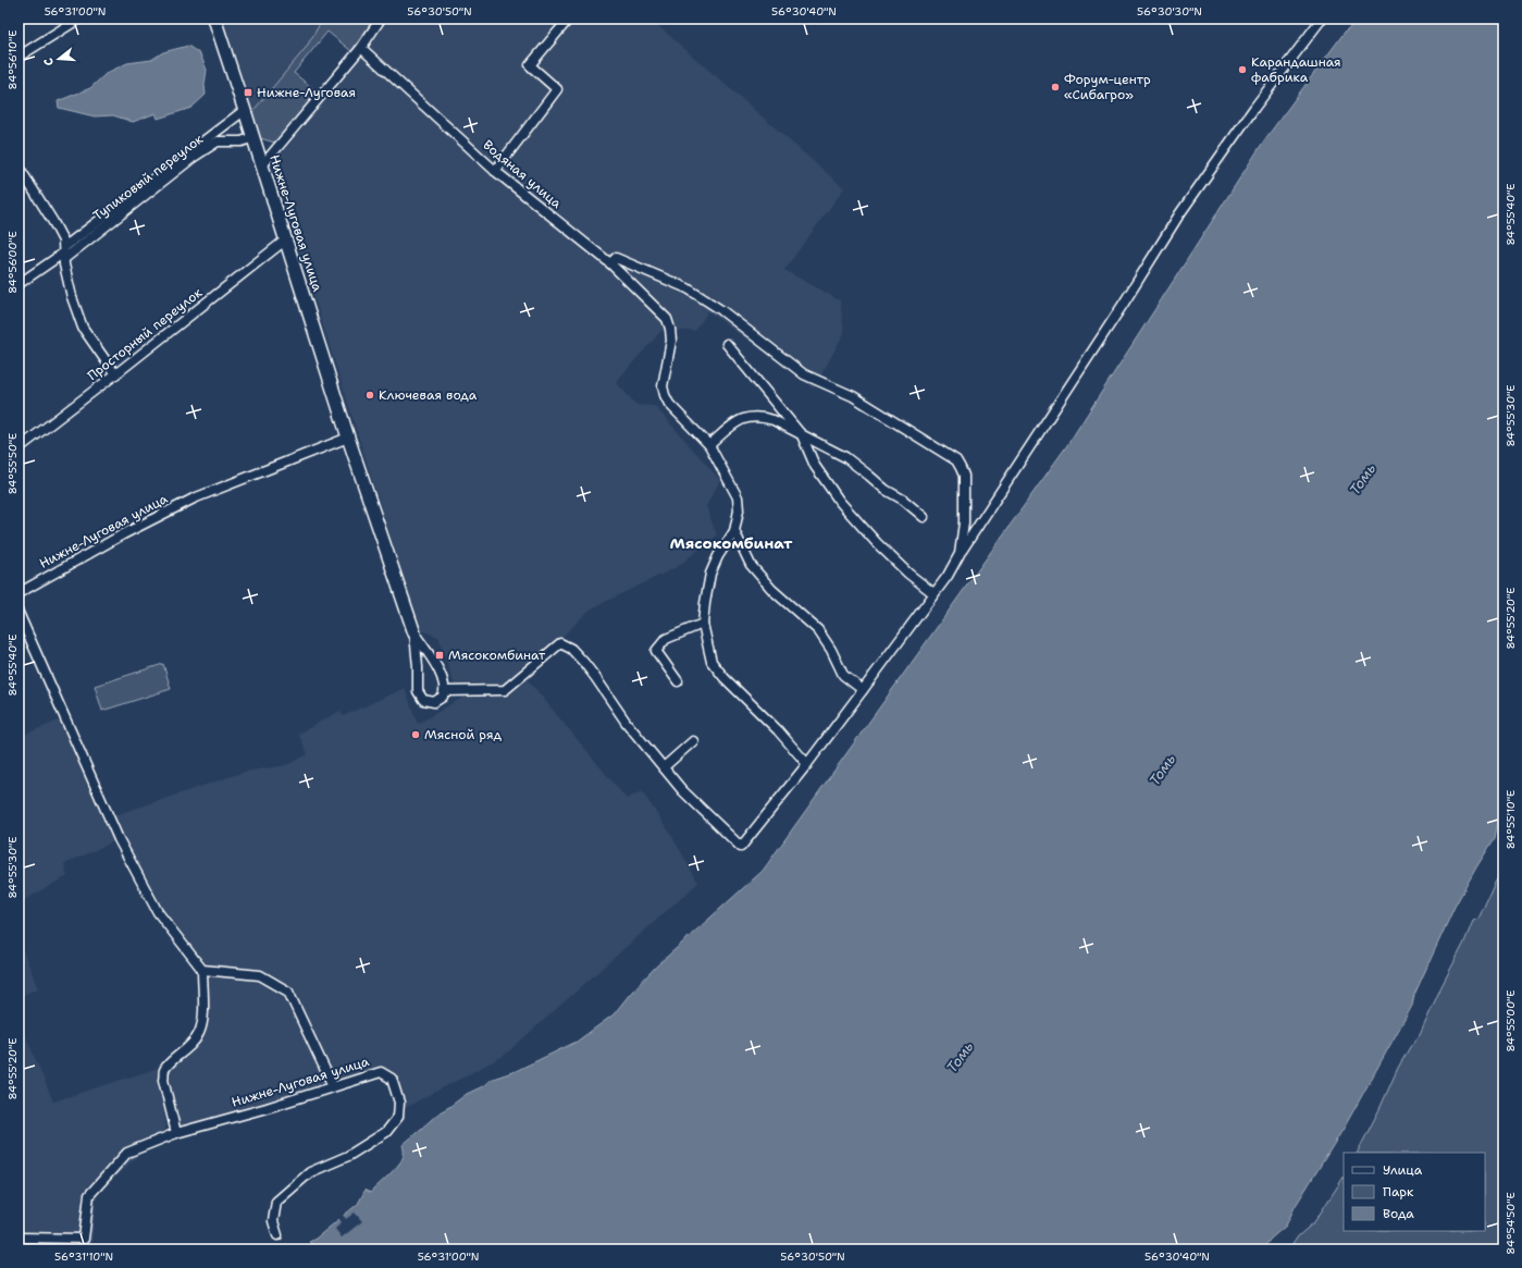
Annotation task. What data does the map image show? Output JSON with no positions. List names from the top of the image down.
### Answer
{
  "streets": {
    "street": [
      "Водяная улица",
      "Тупиковый переулок",
      "Нижне-Луговая улица",
      "Просторный переулок"
    ]
  },
  "crossings": [
    ["Тупиковый переулок", "Нижне-Луговая улица"],
    ["Нижне-Луговая улица", "Просторный переулок"]
  ],
  "districts": ["Мясокомбинат"],
  "water": ["Томь"],
  "places": {
    "other": [
      "Карандашная фабрика",
      "Форум-центр «Сибагро»",
      "Ключевая вода",
      "Мясной ряд"
    ],
    "transit": ["Нижне-Луговая", "Мясокомбинат"]
  },
  "legend": ["Улица", "Парк", "Вода"],
  "north": "left",
  "coordinates": [
    "56°31'00\"N",
    "56°30'50\"N",
    "56°30'40\"N",
    "56°30'30\"N",
    "84°56'10\"E",
    "84°55'40\"E",
    "84°56'00\"E",
    "84°55'30\"E",
    "84°55'50\"E",
    "84°55'20\"E",
    "84°55'10\"E",
    "84°55'00\"E",
    "84°54'50\"E",
    "56°31'10\"N"
  ]
}
